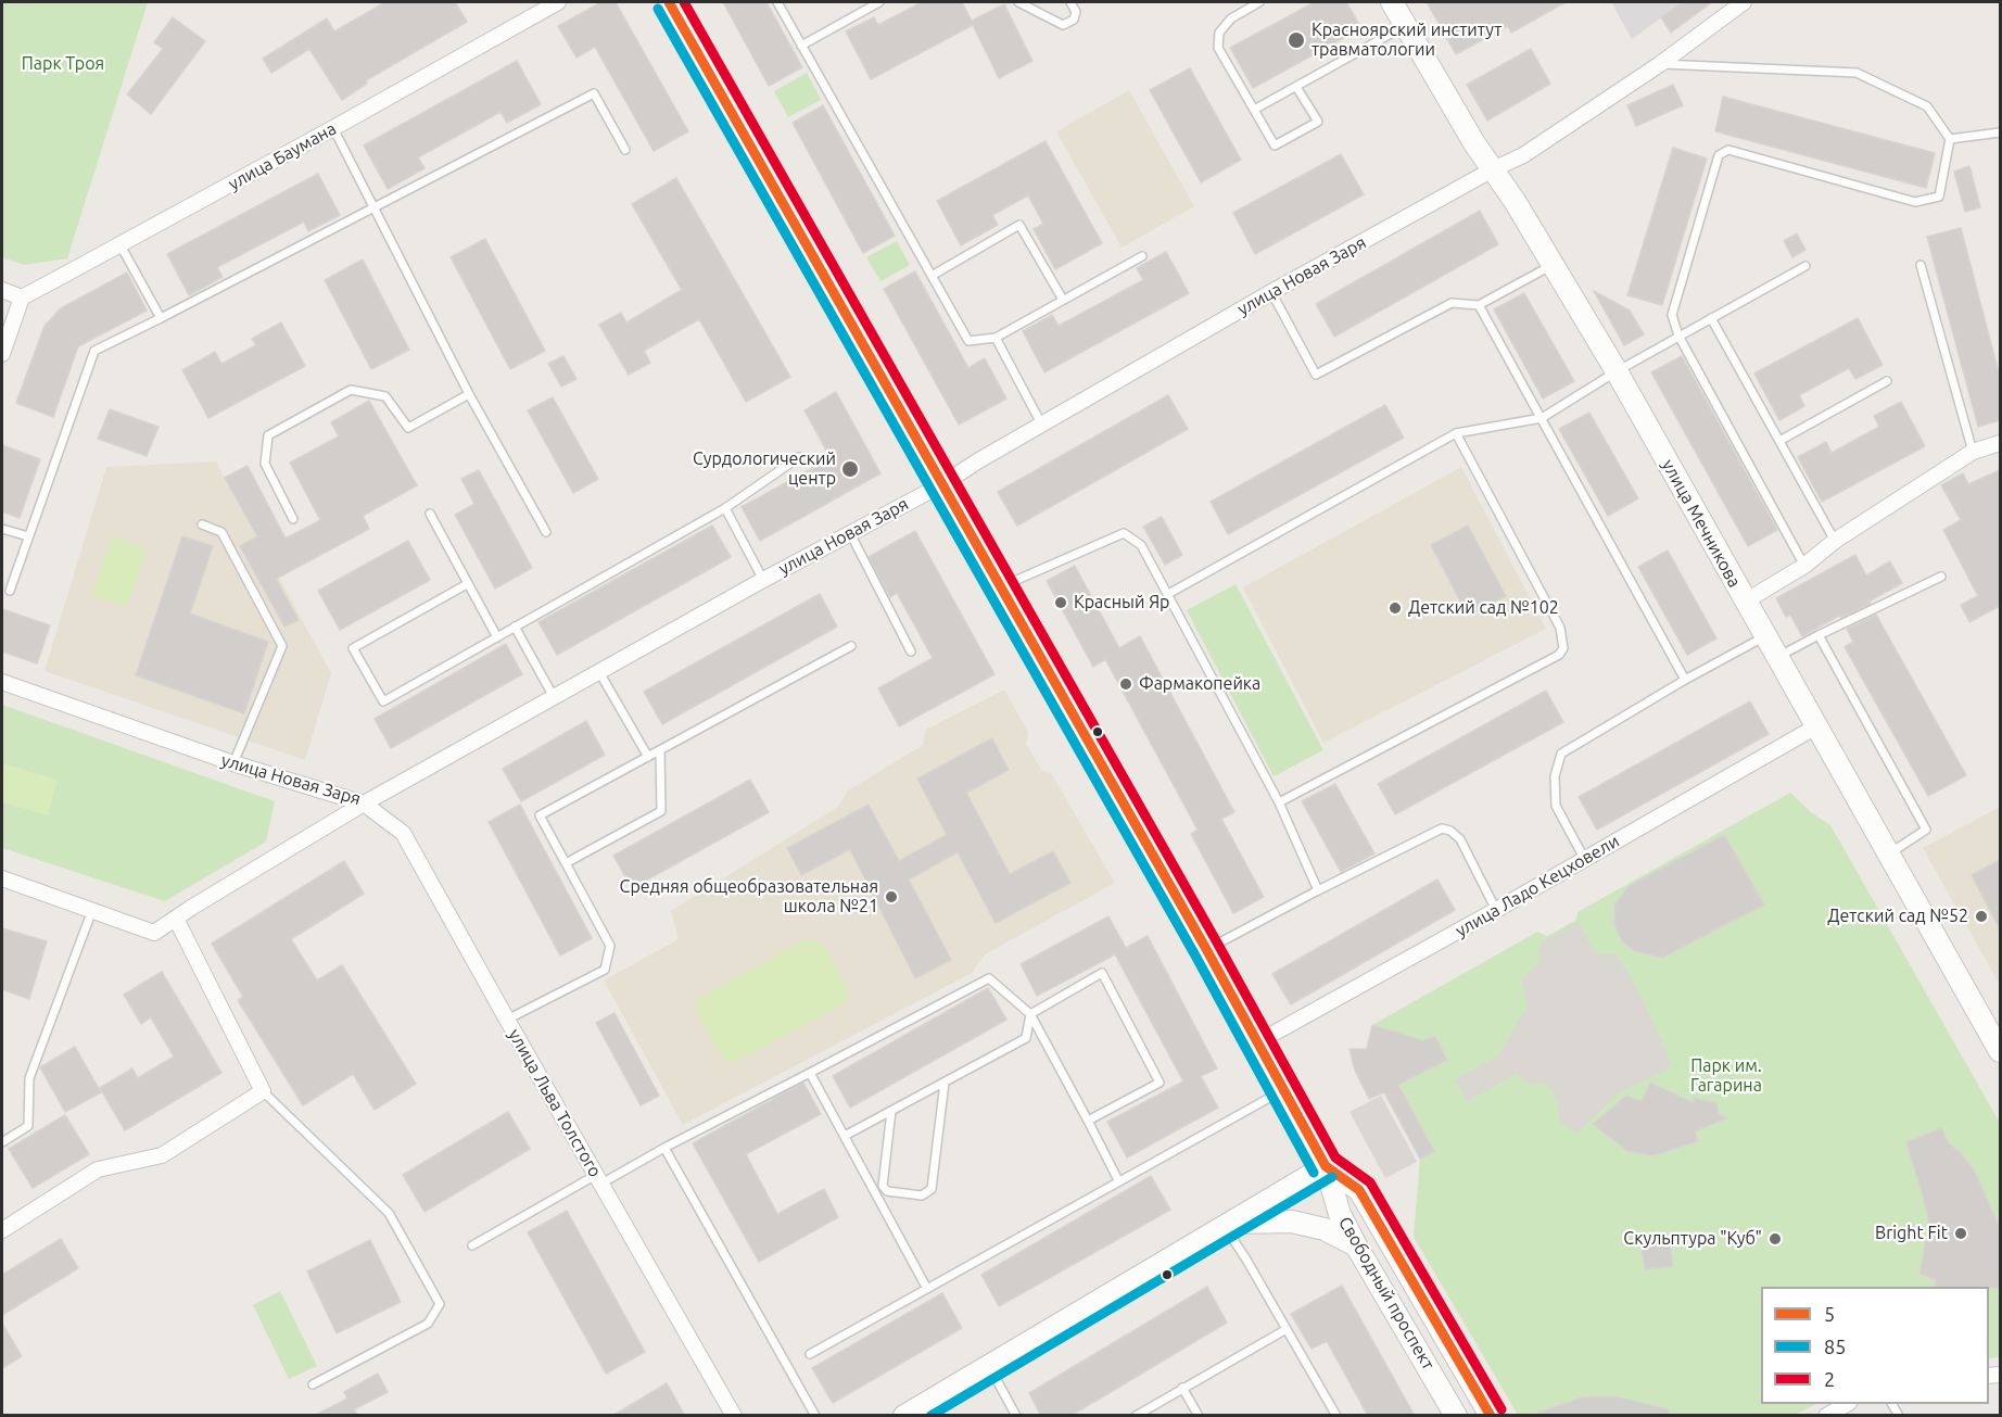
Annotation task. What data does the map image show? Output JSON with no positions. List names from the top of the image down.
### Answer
{
  "streets": {
    "main road": ["улица Мечникова", "Свободный проспект"],
    "street": [
      "улица Баумана",
      "улица Новая Заря",
      "улица Ладо Кецховели",
      "улица Льва Толстого"
    ]
  },
  "crossings": [
    ["улица Новая Заря", "улица Мечникова"],
    ["улица Новая Заря", "улица Льва Толстого"],
    ["улица Новая Заря", "Свободный проспект"],
    ["улица Мечникова", "улица Ладо Кецховели"],
    ["улица Ладо Кецховели", "Свободный проспект"]
  ],
  "parks": ["Парк Троя", "Парк им. Гагарина"],
  "places": [
    "Красноярский институт травматологии",
    "Сурдологический центр",
    "Красный Яр",
    "Детский сад №102",
    "Фармакопейка",
    "Средняя общеобразовательная школа №21",
    "Детский сад №52",
    "Bright Fit",
    "Скульптура \"Куб\""
  ],
  "lines": ["transit line 5", "transit line 2", "transit line 85"],
  "legend": ["5", "85", "2"]
}
